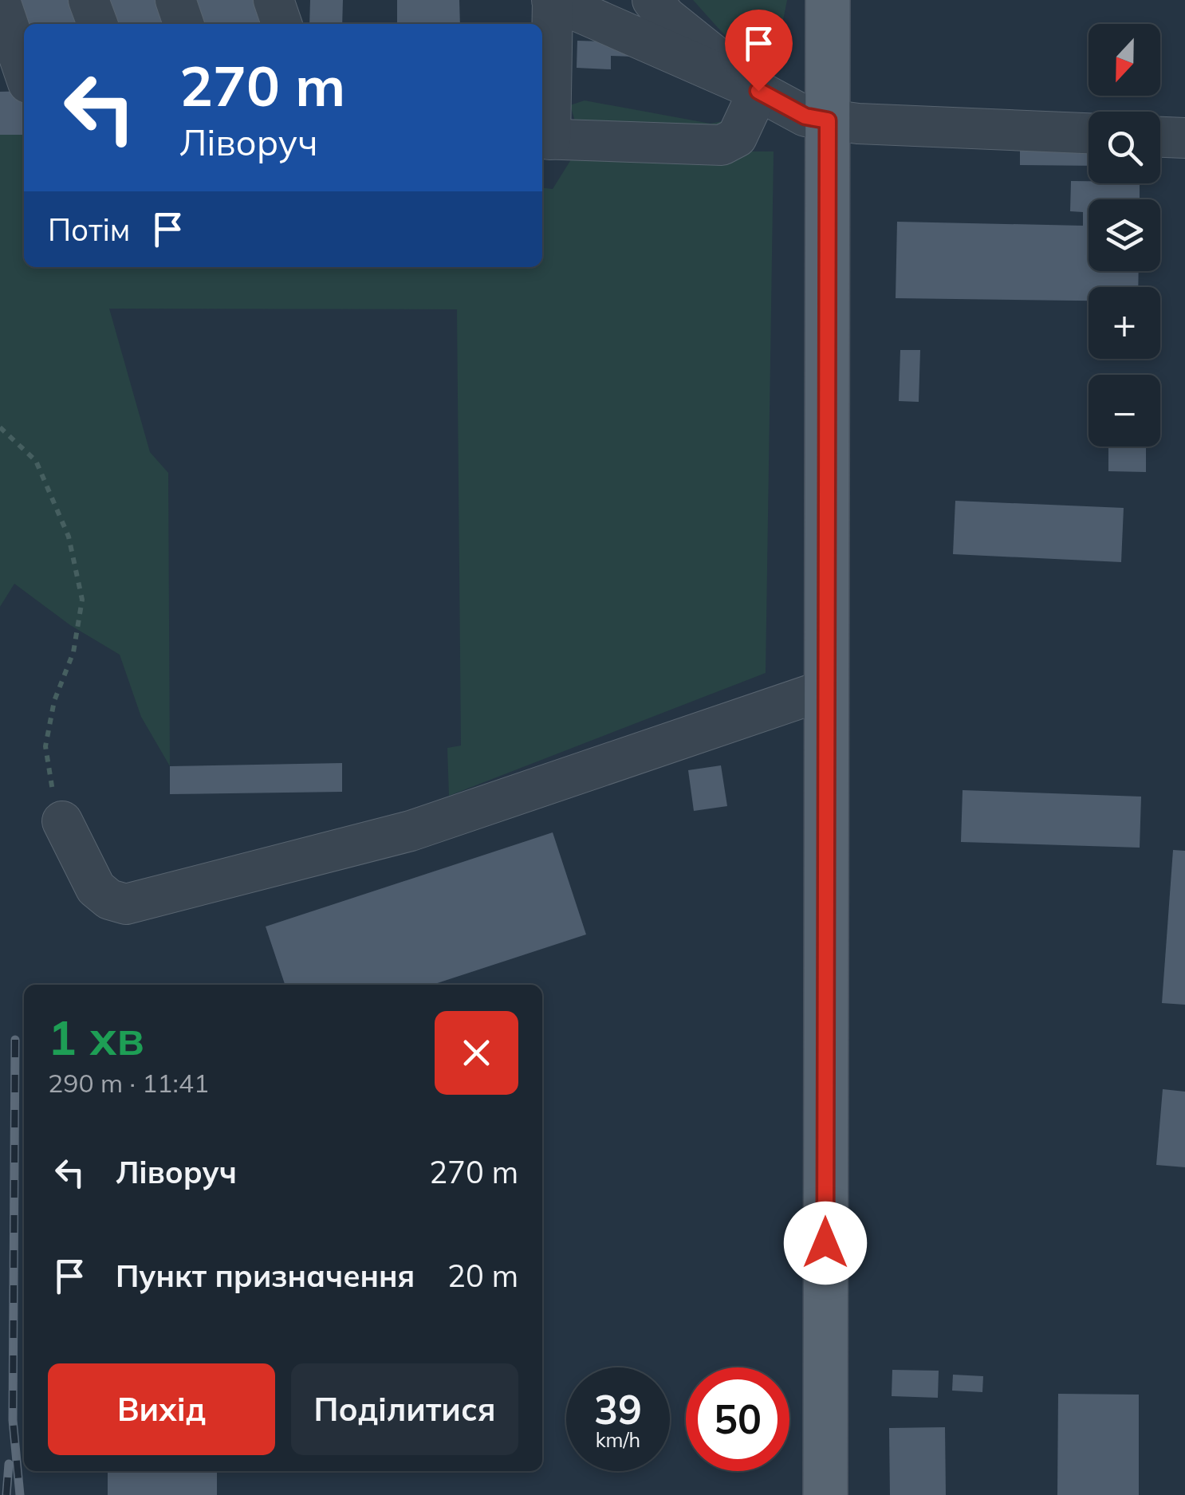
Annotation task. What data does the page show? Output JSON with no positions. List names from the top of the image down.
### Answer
{
  "north": "bottom",
  "page": {
    "map_buttons": ["+", "−"],
    "turn": ["270 m", "Ліворуч"],
    "then": "Потім",
    "heading": ["1 хв", "290 m · 11:41"],
    "list": [
      {
        "name": "Ліворуч",
        "value": "270 m"
      },
      {
        "name": "Пункт призначення",
        "value": "20 m"
      }
    ],
    "buttons": ["Вихід", "Поділитися"],
    "speed": "39 km/h",
    "limit": "50"
  }
}
